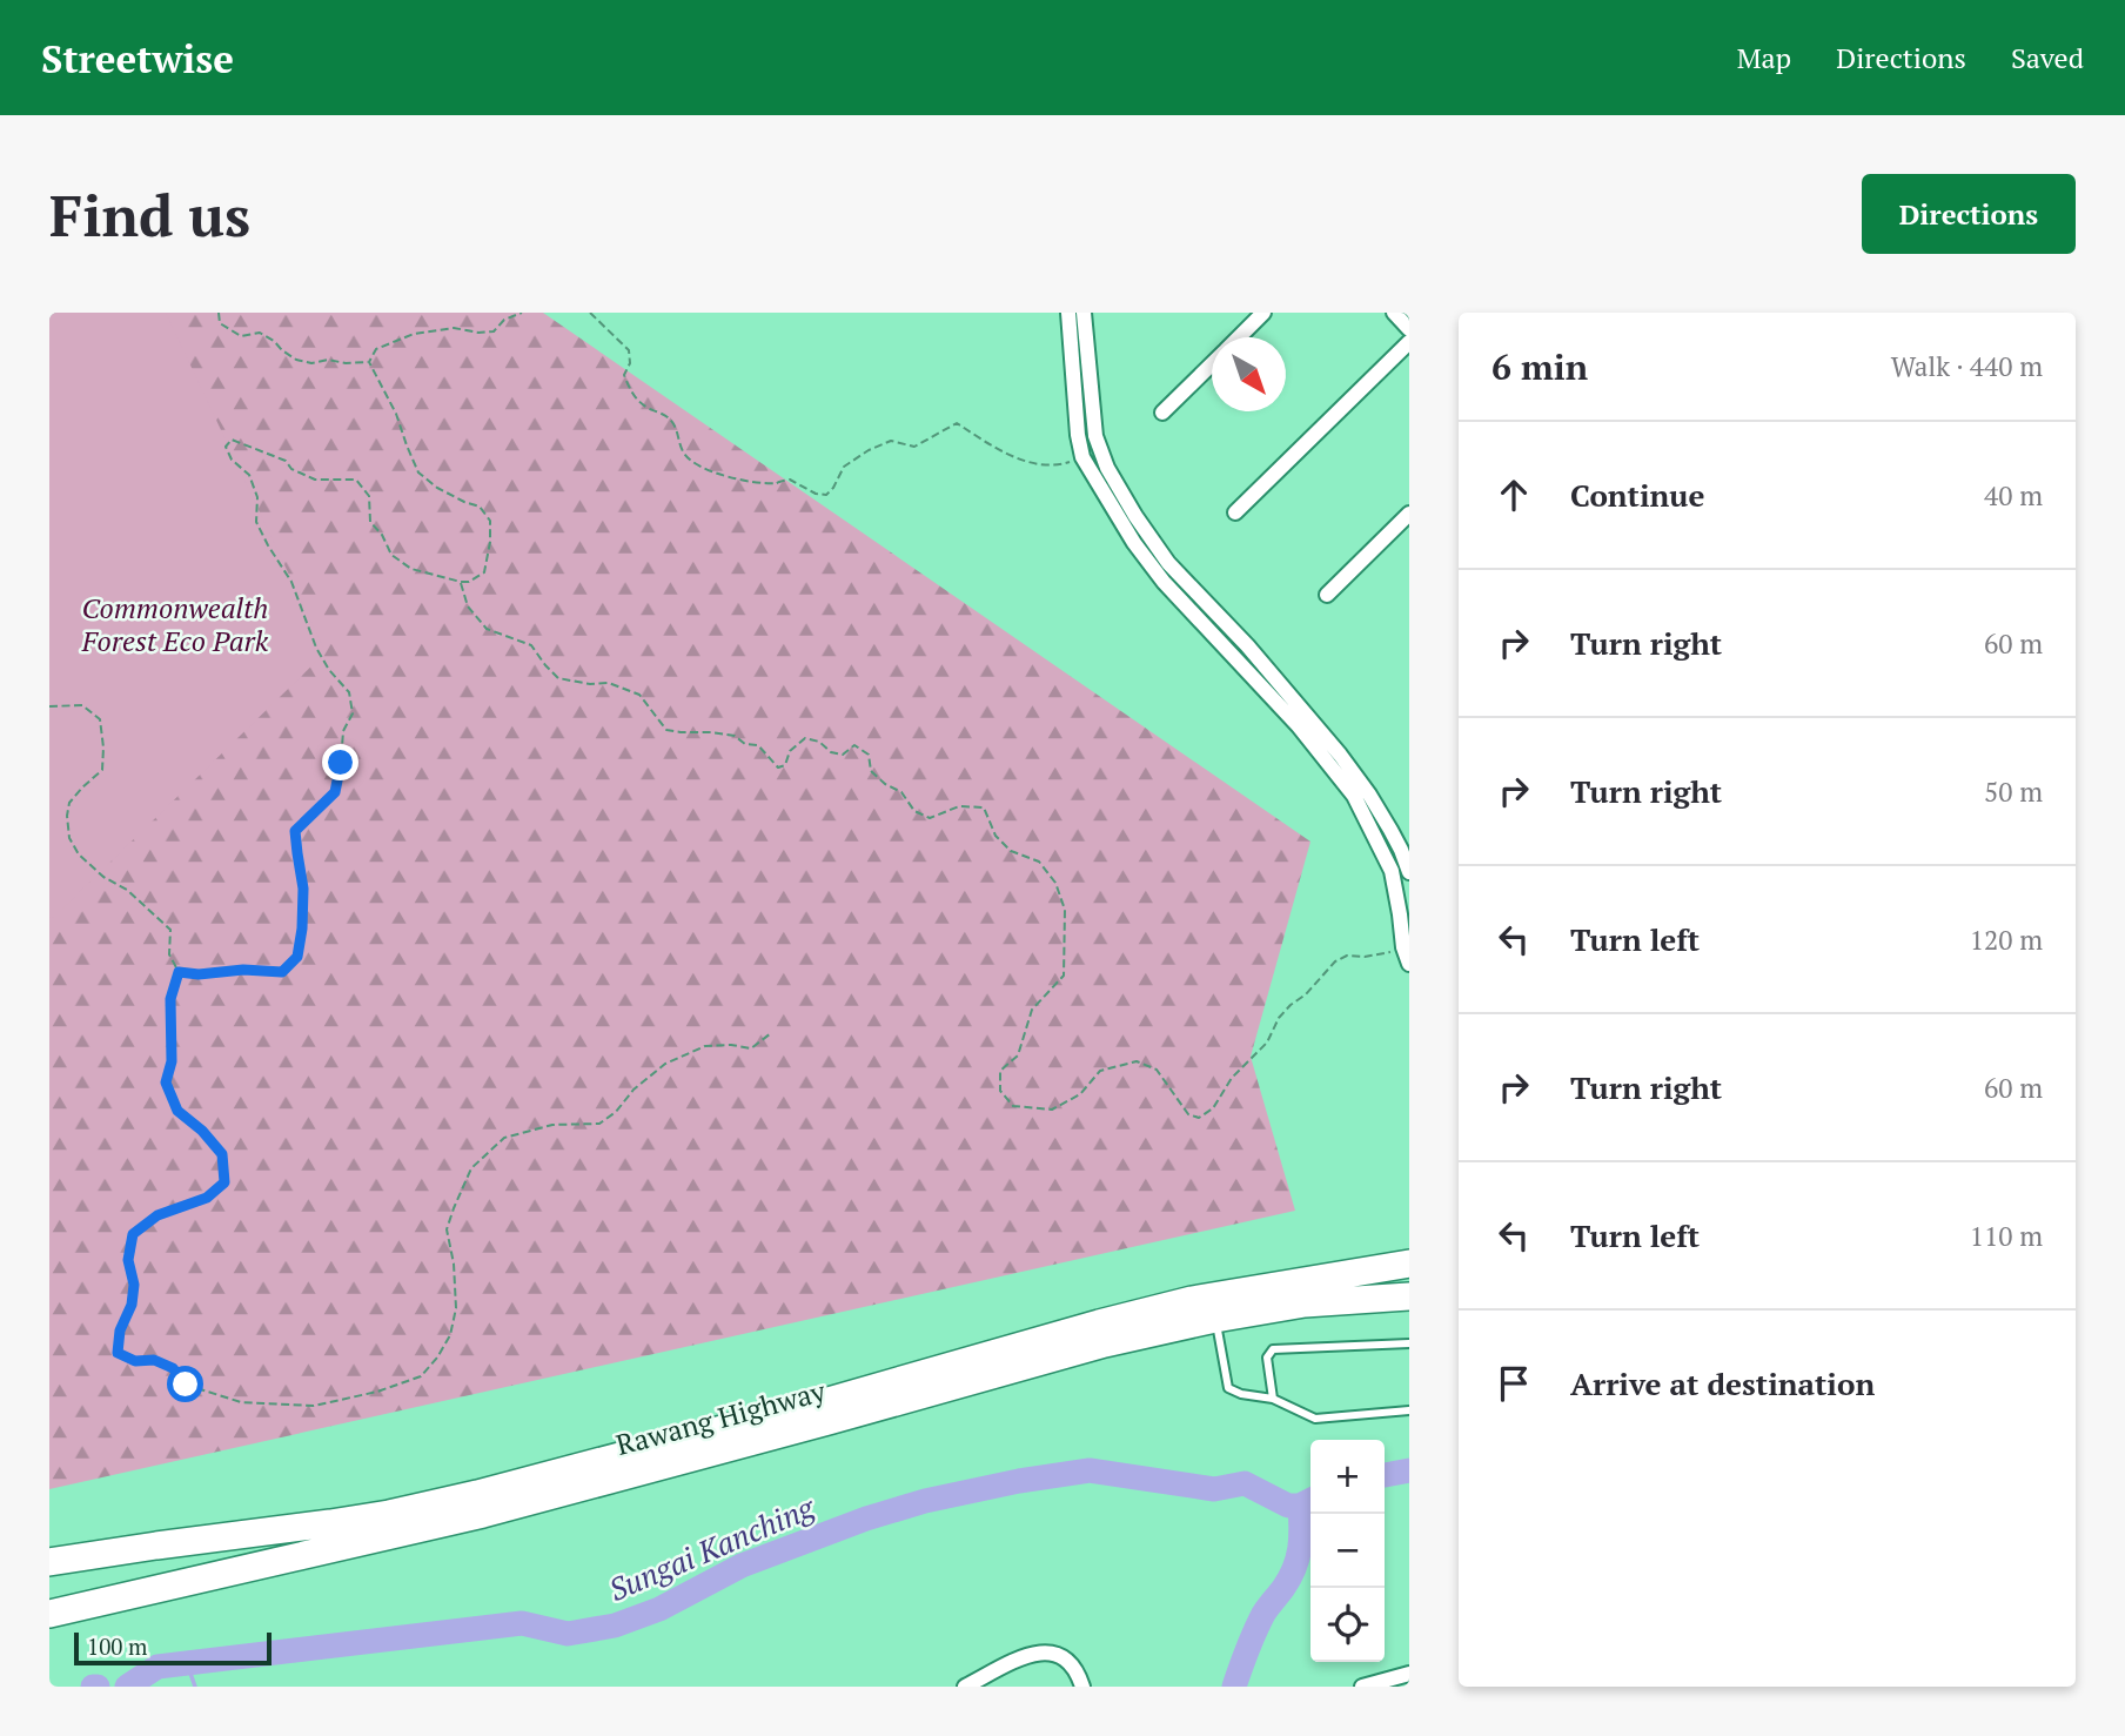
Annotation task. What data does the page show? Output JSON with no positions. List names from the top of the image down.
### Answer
{
  "streets": {
    "highway": ["Rawang Highway"]
  },
  "water": ["Sungai Kanching"],
  "parks": ["Commonwealth Forest Eco Park"],
  "scale_bar": "100 m",
  "north": "bottom right",
  "page": {
    "header": "Streetwise",
    "nav": ["Map", "Directions", "Saved"],
    "buttons": "Directions",
    "title": "Find us",
    "heading": ["6 min", "Walk · 440 m"],
    "list": [
      ["Continue", "40 m"],
      ["Turn right", "60 m"],
      ["Turn right", "50 m"],
      ["Turn left", "120 m"],
      ["Turn right", "60 m"],
      ["Turn left", "110 m"],
      "Arrive at destination"
    ],
    "map_buttons": ["+", "−"],
    "scale": "100 m"
  }
}
